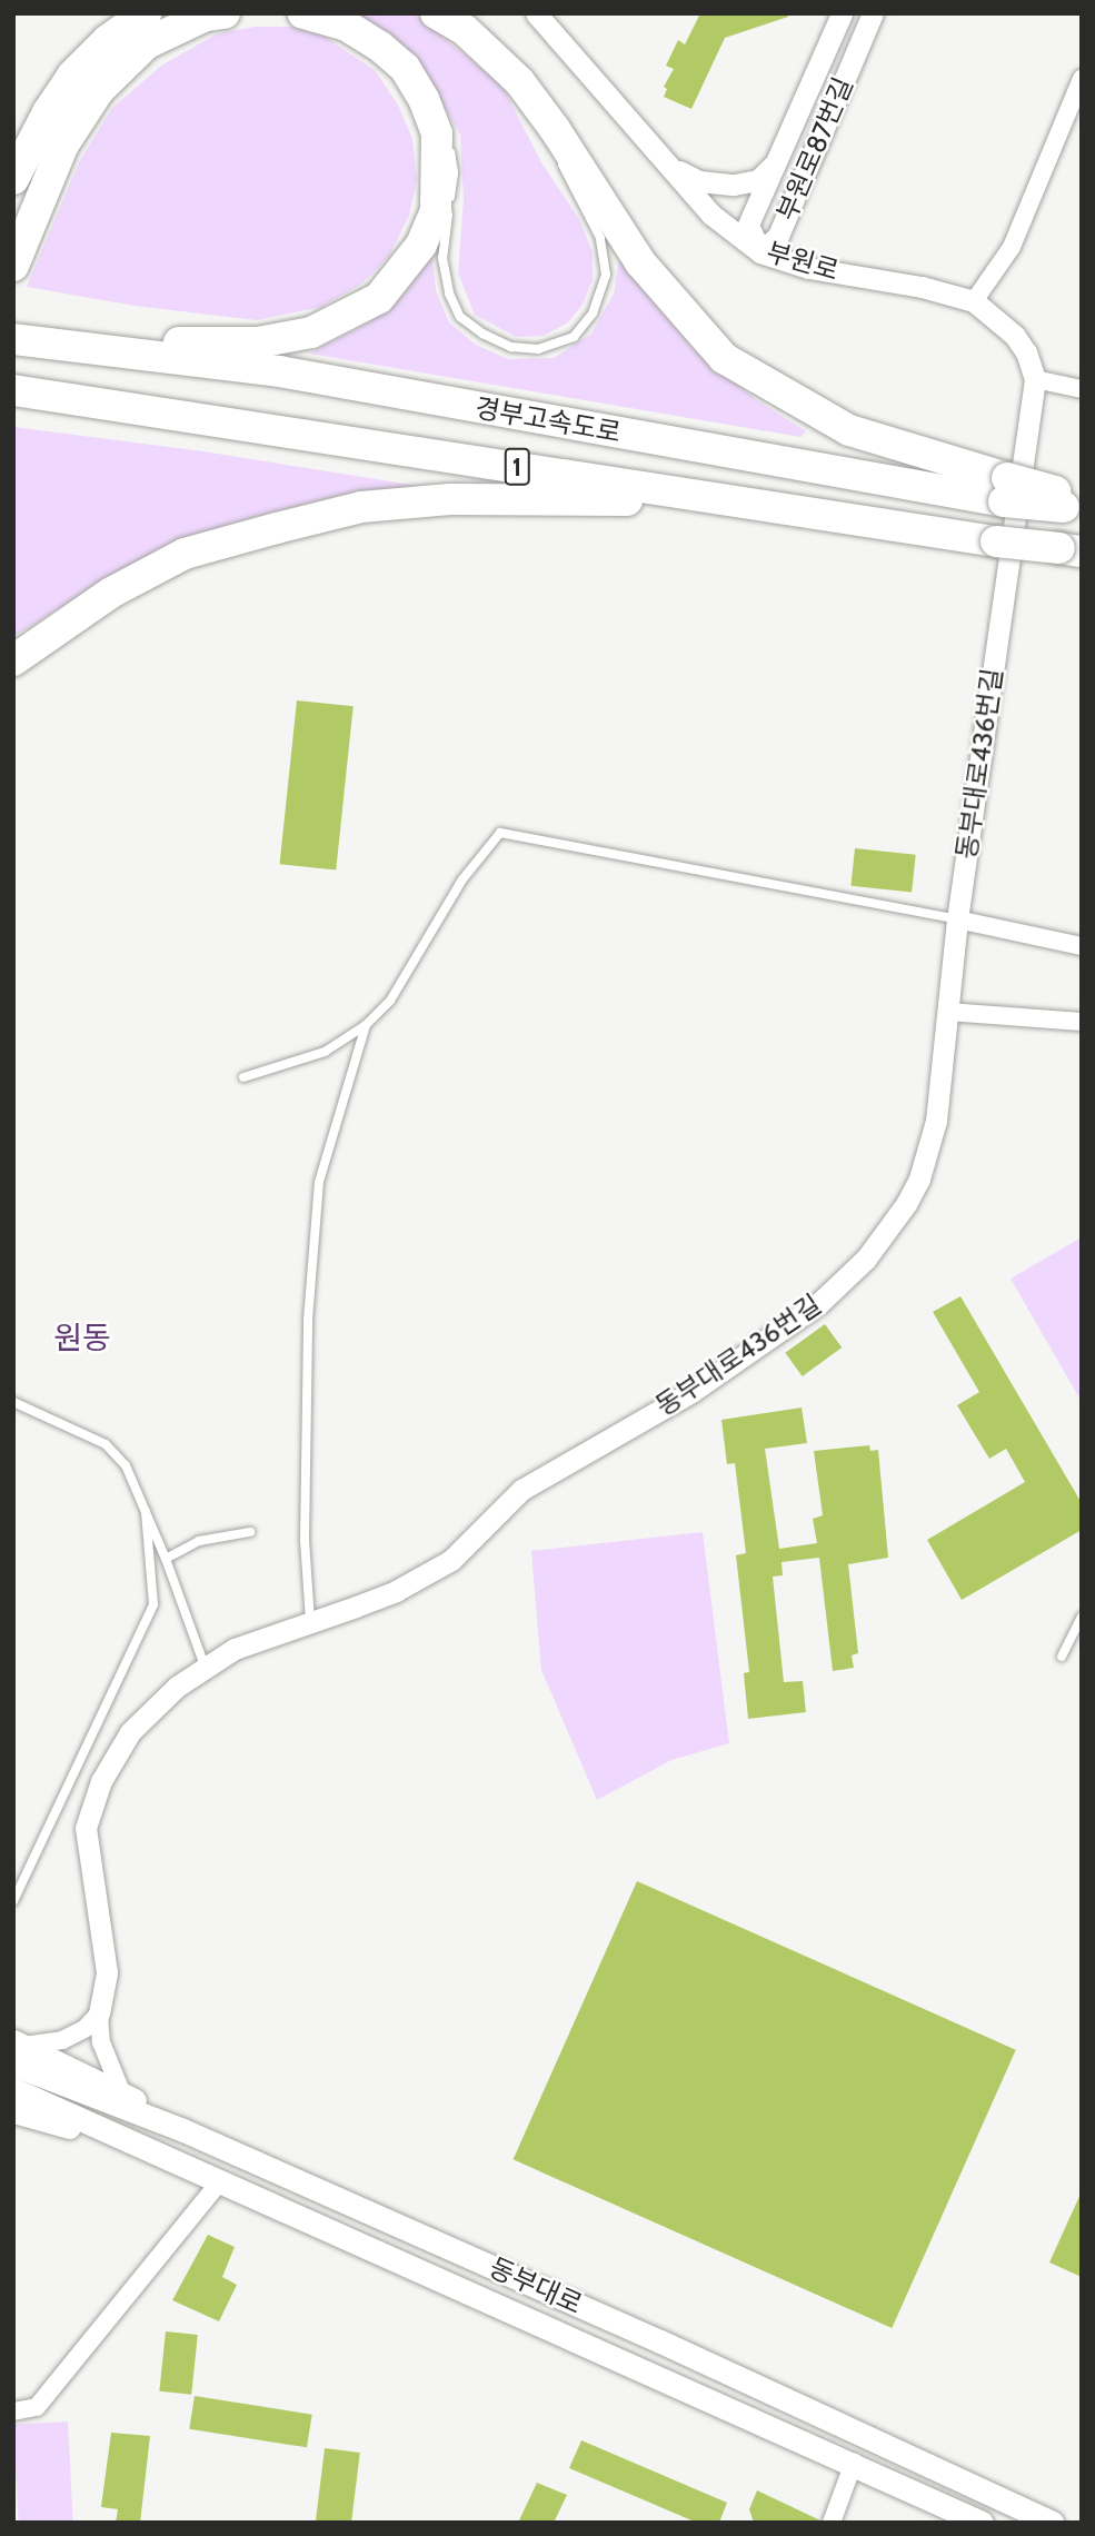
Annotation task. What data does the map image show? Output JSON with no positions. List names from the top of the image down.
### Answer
{
  "streets": {
    "highway": ["경부고속도로", "1"],
    "main road": ["동부대로"],
    "street": ["부원로87번길", "부원로", "동부대로436번길"]
  },
  "crossings": [
    ["부원로87번길", "부원로"],
    ["부원로", "동부대로436번길"]
  ],
  "districts": ["원동"]
}
